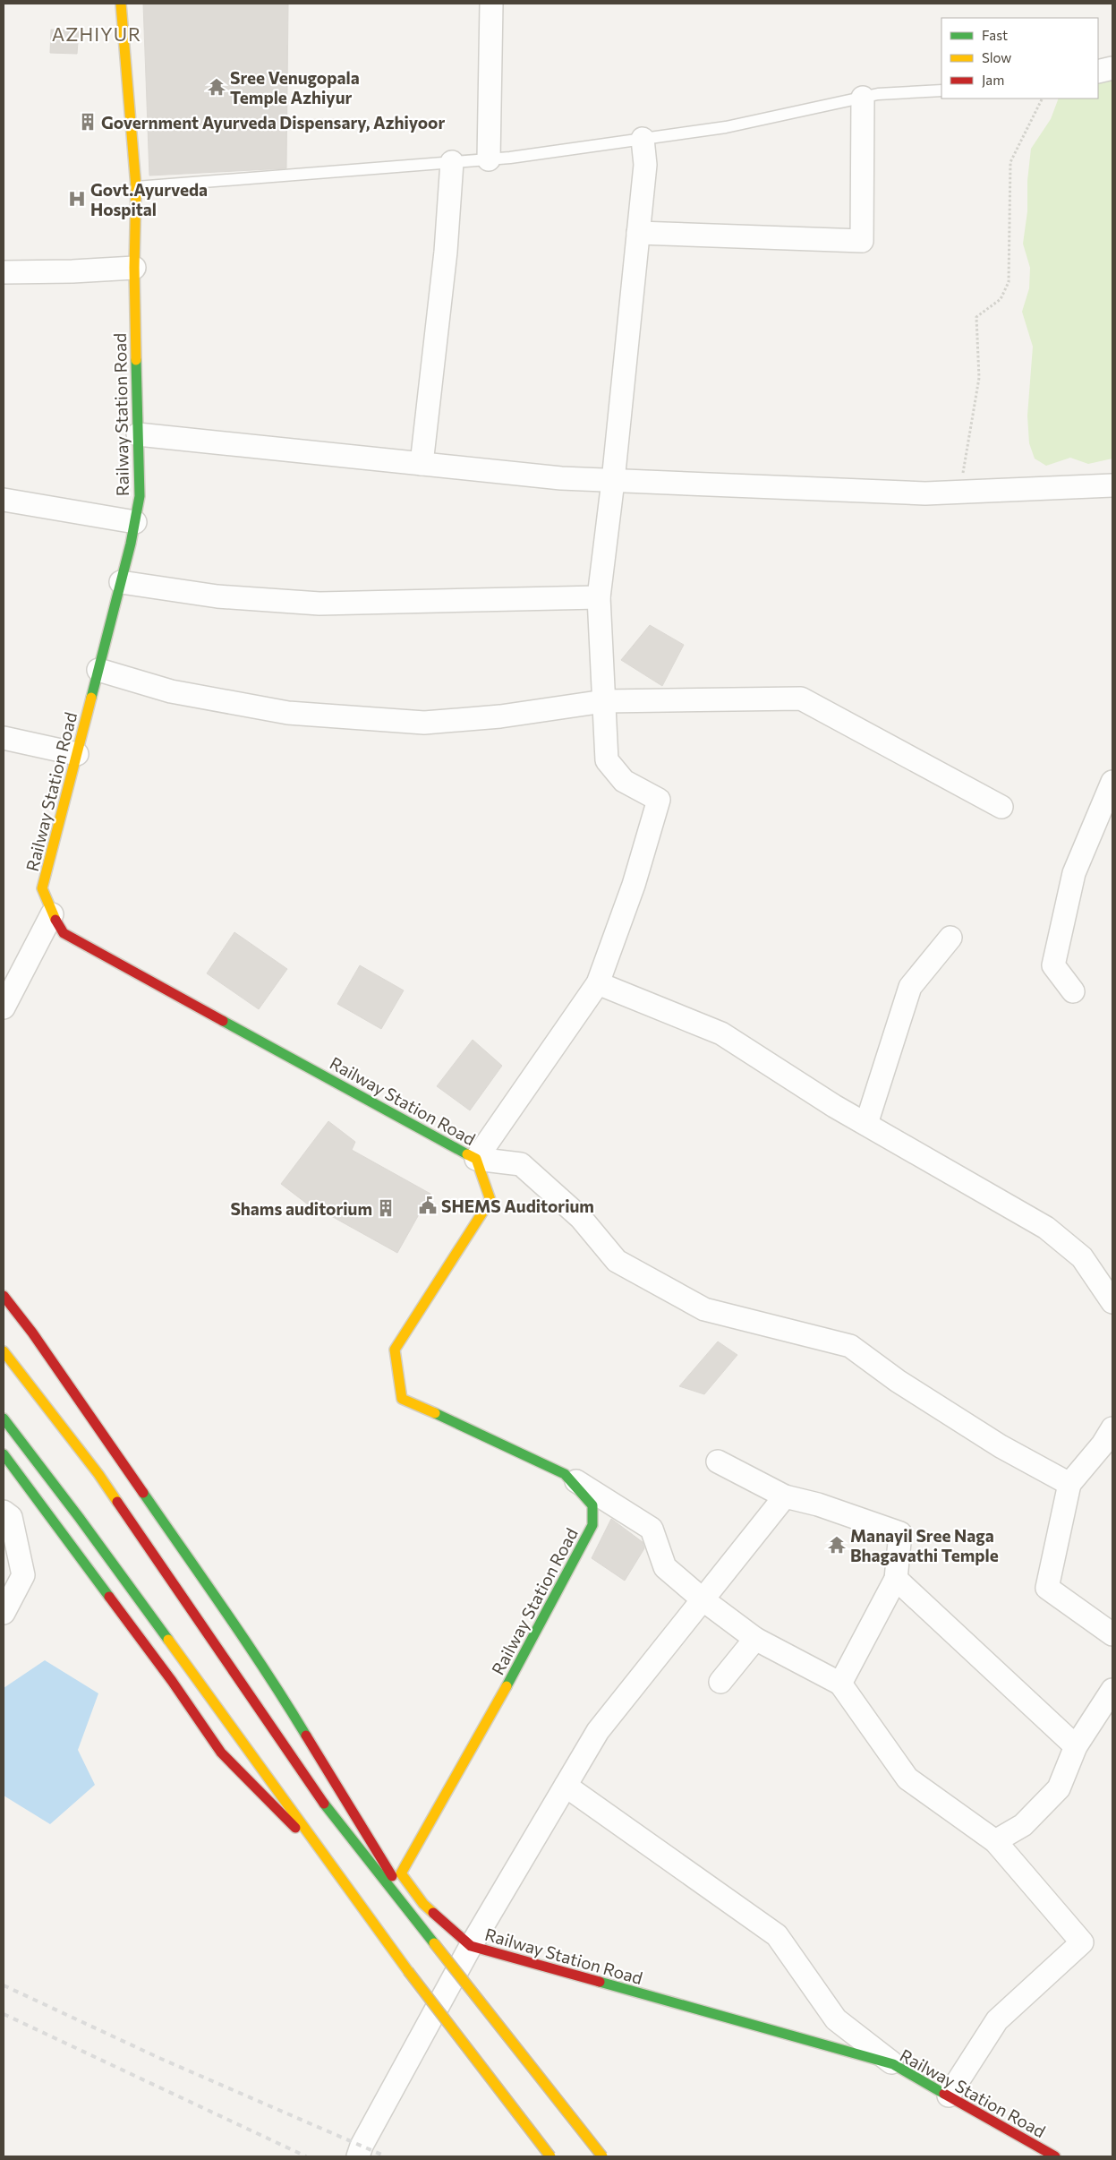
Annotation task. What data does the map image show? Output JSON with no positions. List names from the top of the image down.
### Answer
{
  "streets": {
    "main road": ["Railway Station Road"]
  },
  "districts": ["AZHIYUR"],
  "places": {
    "temple": ["Sree Venugopala Temple Azhiyur", "Manayil Sree Naga Bhagavathi Temple"],
    "building": ["Government Ayurveda Dispensary, Azhiyoor", "Shams auditorium"],
    "hospital": ["Govt.Ayurveda Hospital"],
    "public building": ["SHEMS Auditorium"]
  },
  "legend": ["Fast", "Slow", "Jam"]
}
